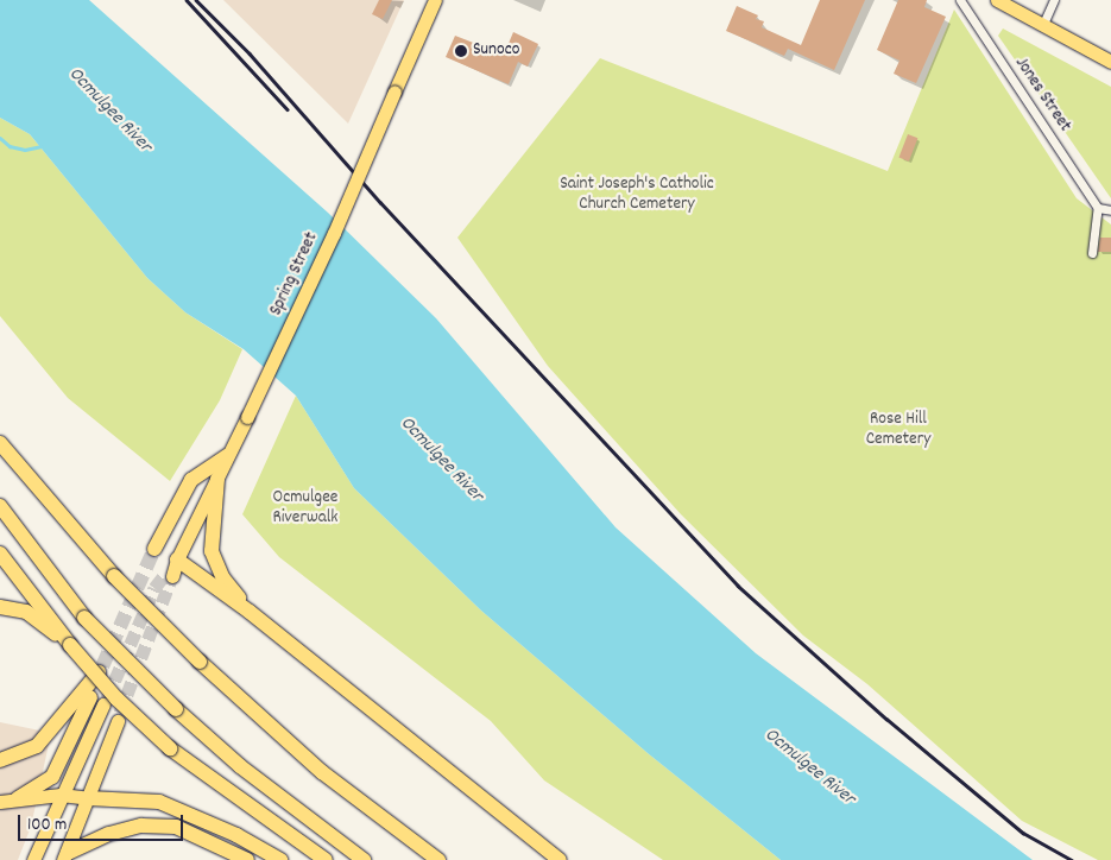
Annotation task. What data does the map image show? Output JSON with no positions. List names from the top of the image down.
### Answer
{
  "streets": {
    "main road": ["Spring Street"],
    "street": ["Jones Street"]
  },
  "water": ["Ocmulgee River"],
  "parks": ["Saint Joseph's Catholic Church Cemetery", "Rose Hill Cemetery", "Ocmulgee Riverwalk"],
  "places": ["Sunoco"],
  "scale_bar": "100 m"
}
